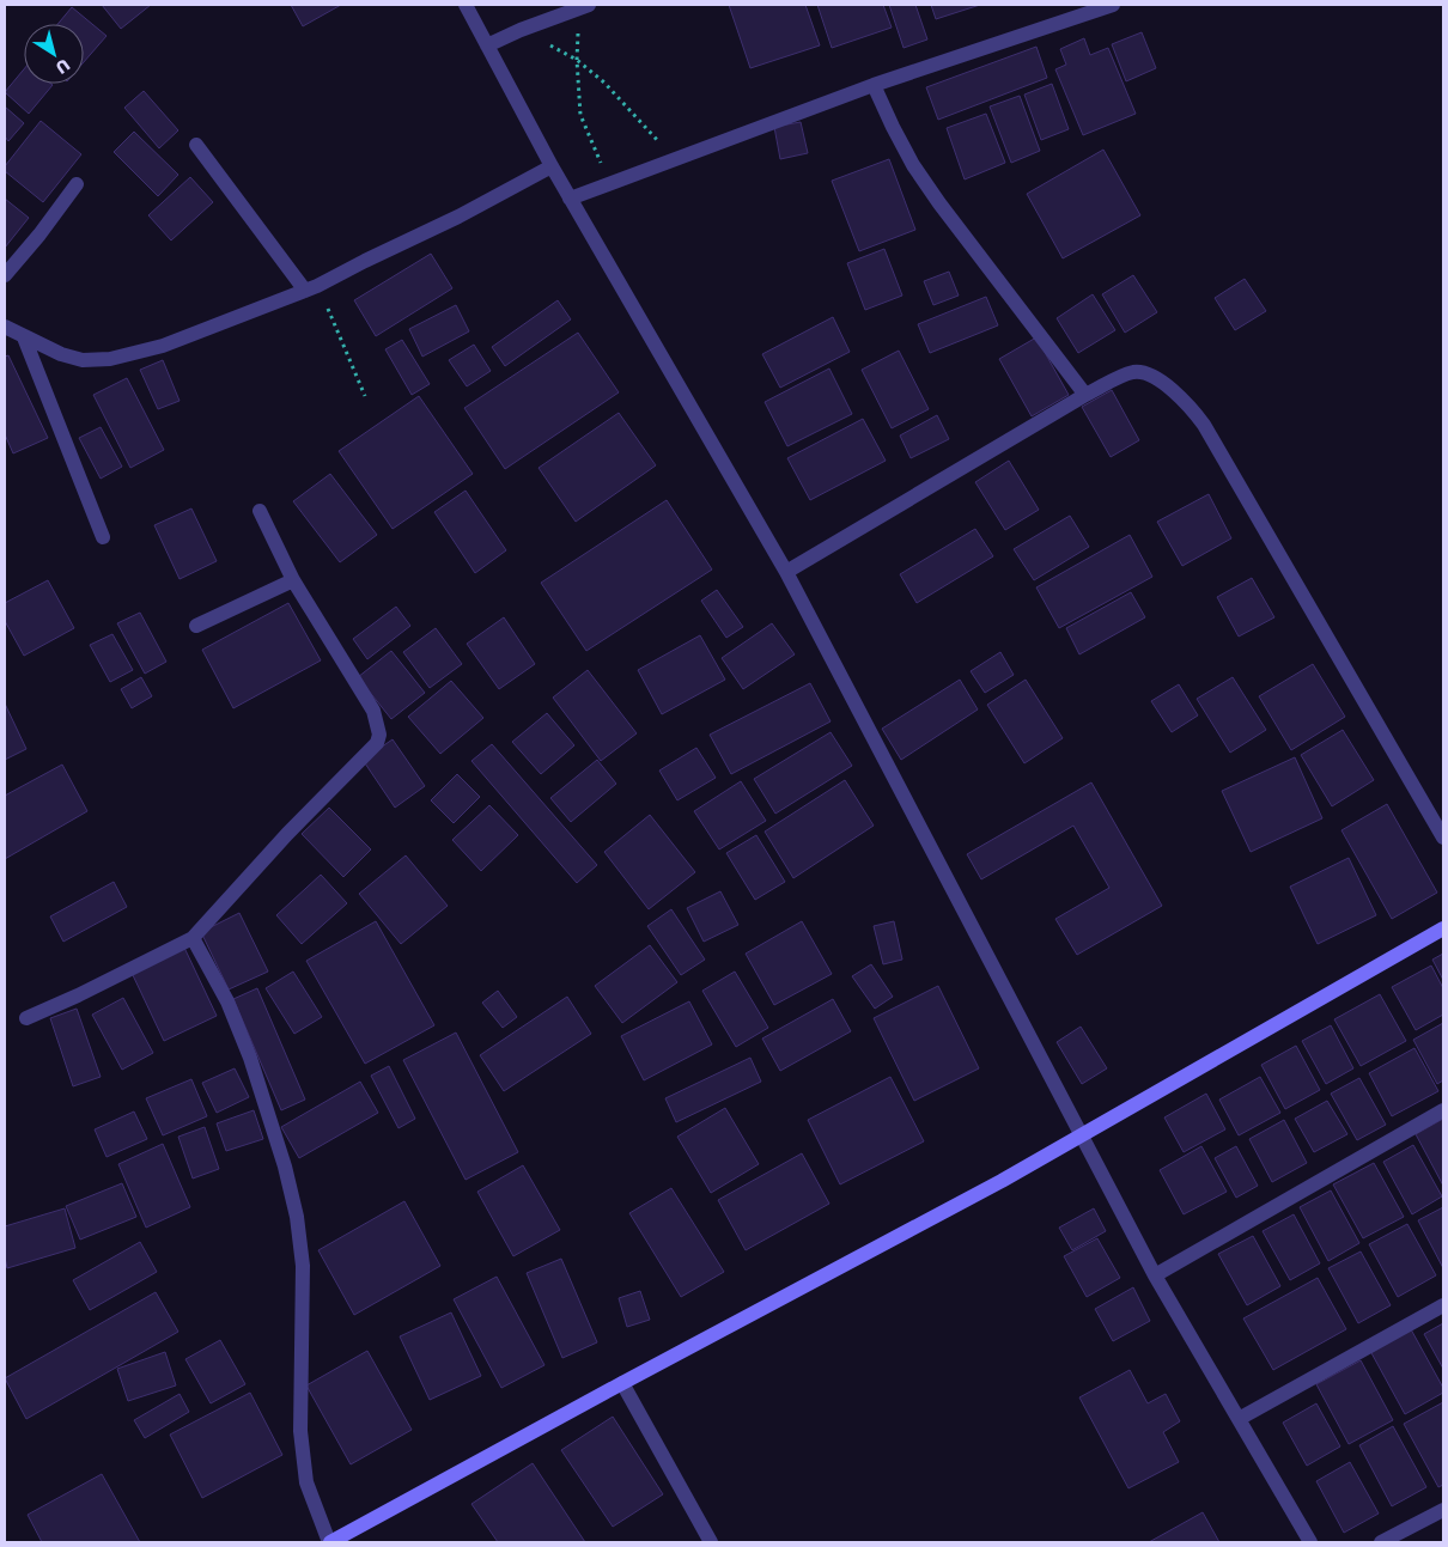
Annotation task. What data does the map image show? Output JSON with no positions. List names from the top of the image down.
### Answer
{
  "north": "bottom right"
}
